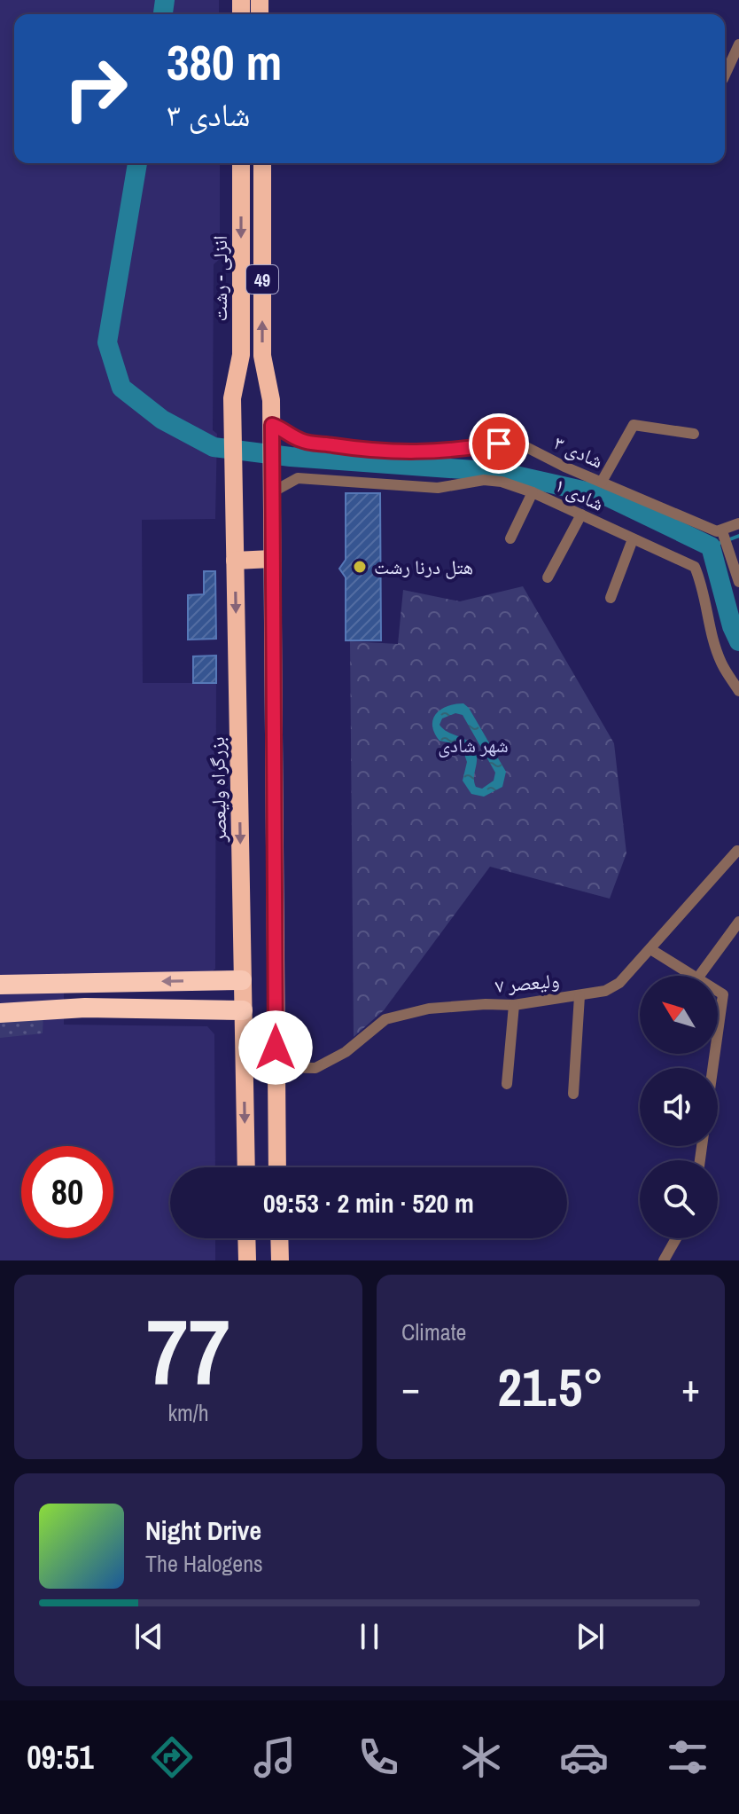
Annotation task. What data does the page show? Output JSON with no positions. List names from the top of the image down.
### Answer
{
  "streets": {
    "highway": ["انزلی - رشت", "49", "بزرگراه ولیعصر"],
    "street": ["شادی ۳", "شادی ۱", "ولیعصر ۷"]
  },
  "crossings": [
    ["انزلی - رشت", "بزرگراه ولیعصر"],
    ["49", "شادی ۳"]
  ],
  "parks": ["شهر شادی"],
  "places": ["هتل درنا رشت"],
  "north": "top left",
  "page": {
    "turn": ["380 m", "شادی ۳"],
    "limit": "80",
    "trip": "09:53 · 2 min · 520 m",
    "tile": [
      ["77", "km/h"],
      "Climate"
    ],
    "heat": ["−", "21.5°", "+"],
    "song": ["Night Drive", "The Halogens"],
    "tabs": "09:51"
  }
}
